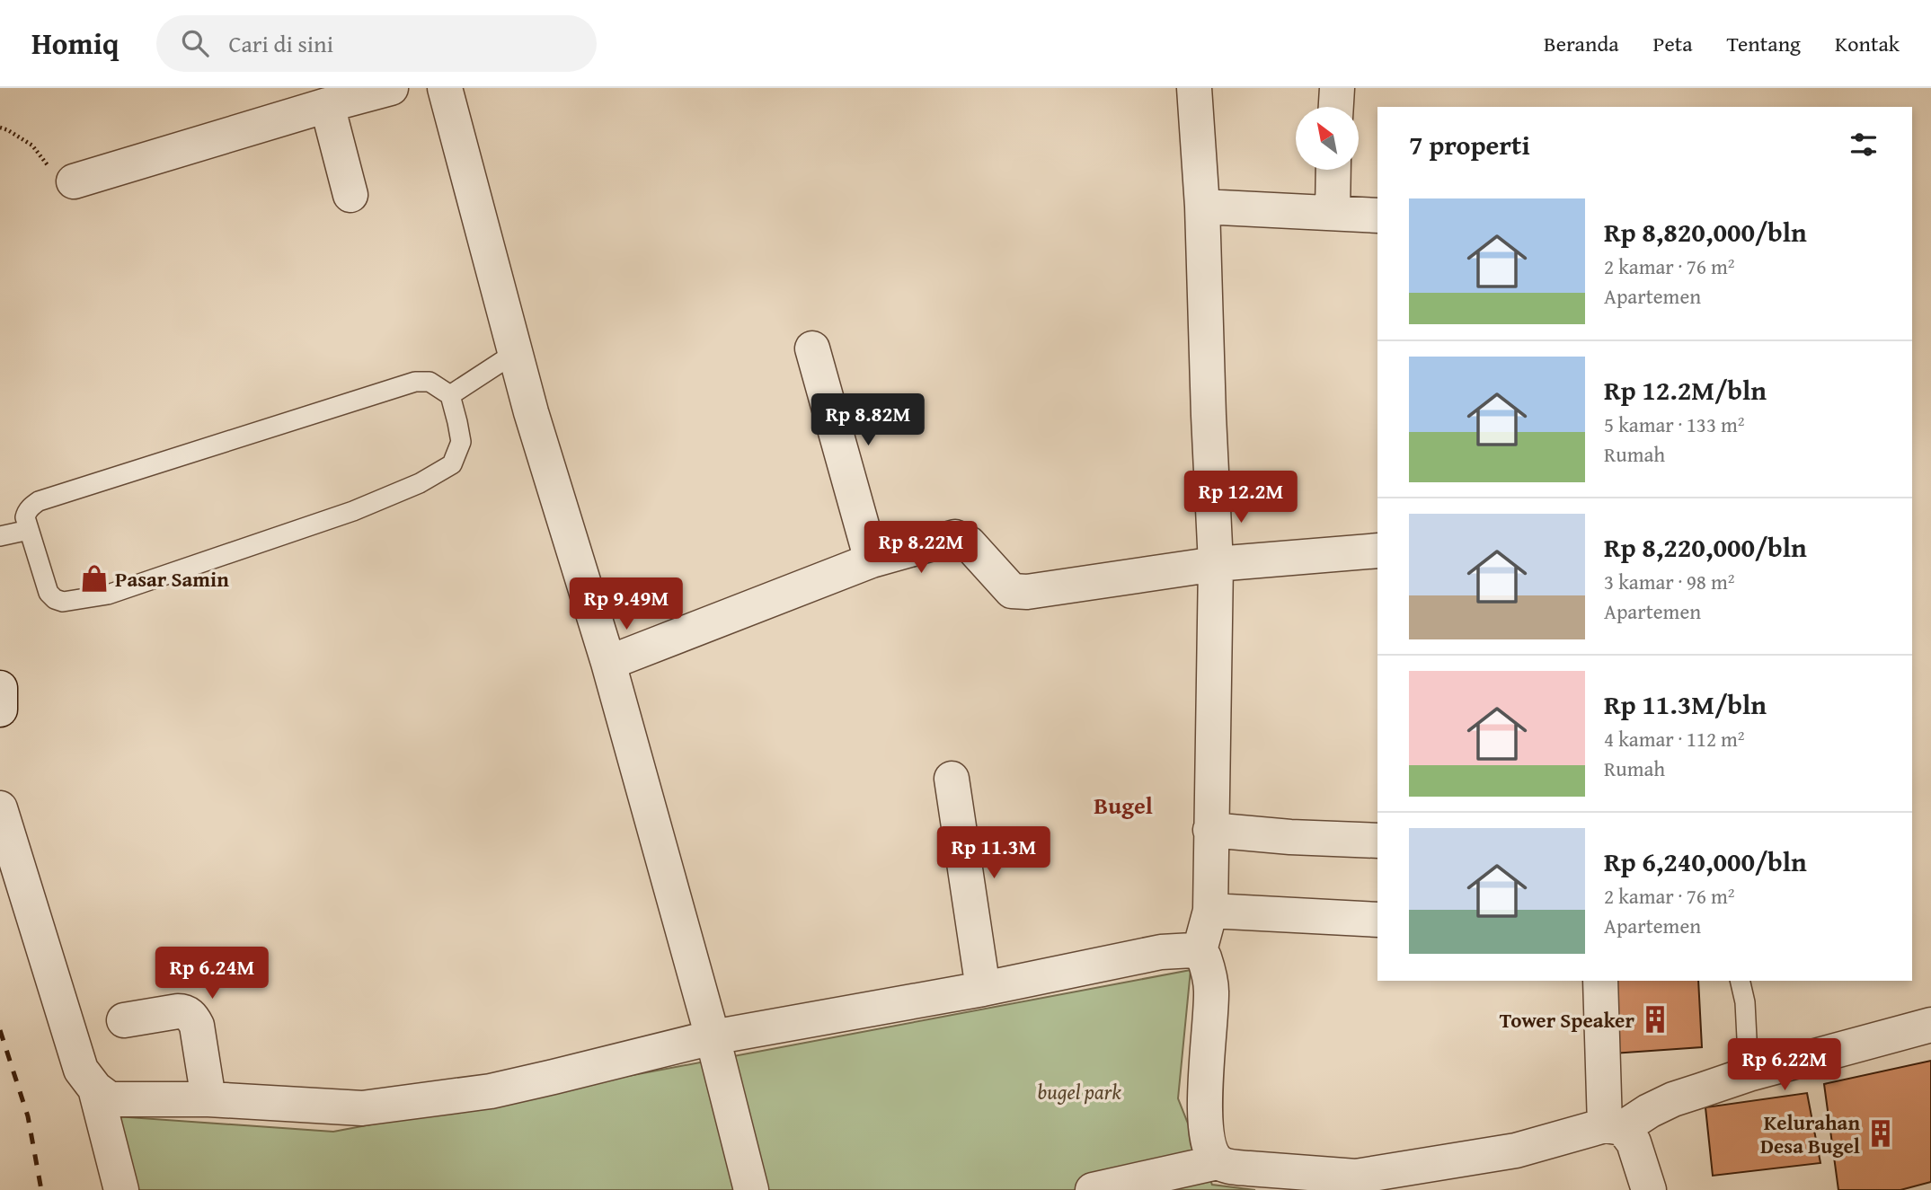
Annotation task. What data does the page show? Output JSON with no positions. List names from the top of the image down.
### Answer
{
  "districts": ["Bugel"],
  "parks": ["bugel park"],
  "places": {
    "shop": ["Pasar Samin"],
    "building": ["Tower Speaker", "Kelurahan Desa Bugel"]
  },
  "north": "top left",
  "page": {
    "header": "Homiq",
    "search": "Cari di sini",
    "nav": [
      "Beranda",
      "Peta",
      "Tentang",
      "Kontak"
    ],
    "heading": "7 properti",
    "list": [
      {
        "name": "Rp 8,820,000/bln",
        "note": "2 kamar · 76 m² · Apartemen"
      },
      {
        "name": "Rp 12.2M/bln",
        "note": "5 kamar · 133 m² · Rumah"
      },
      {
        "name": "Rp 8,220,000/bln",
        "note": "3 kamar · 98 m² · Apartemen"
      },
      {
        "name": "Rp 11.3M/bln",
        "note": "4 kamar · 112 m² · Rumah"
      },
      {
        "name": "Rp 6,240,000/bln",
        "note": "2 kamar · 76 m² · Apartemen"
      }
    ],
    "price": [
      "Rp 8.82M",
      "Rp 12.2M",
      "Rp 8.22M",
      "Rp 9.49M",
      "Rp 11.3M",
      "Rp 6.24M",
      "Rp 6.22M"
    ]
  }
}
